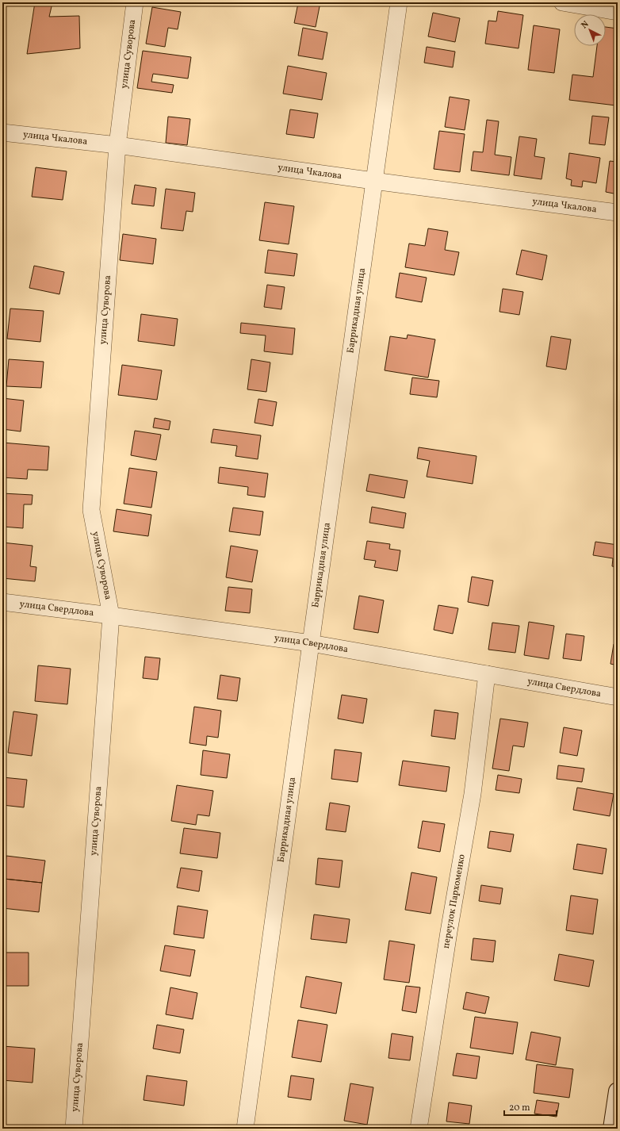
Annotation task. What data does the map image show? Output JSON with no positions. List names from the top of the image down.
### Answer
{
  "streets": {
    "street": [
      "улица Суворова",
      "улица Чкалова",
      "Баррикадная улица",
      "улица Свердлова",
      "переулок Пархоменко"
    ]
  },
  "crossings": [
    ["улица Суворова", "улица Чкалова"],
    ["улица Суворова", "улица Свердлова"],
    ["улица Чкалова", "Баррикадная улица"],
    ["Баррикадная улица", "улица Свердлова"],
    ["улица Свердлова", "переулок Пархоменко"]
  ],
  "scale_bar": "20 m",
  "north": "top left"
}
